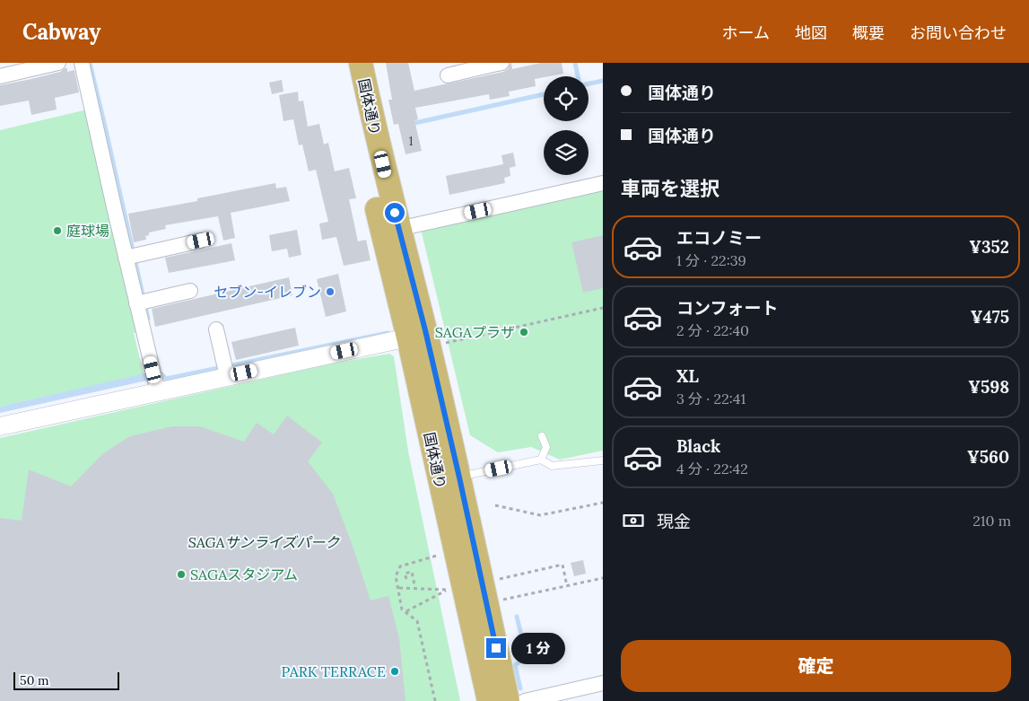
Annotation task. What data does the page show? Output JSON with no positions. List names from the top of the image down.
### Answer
{
  "streets": {
    "highway": ["国体通り"]
  },
  "parks": ["SAGAサンライズパーク"],
  "places": [
    "庭球場",
    "セブン-イレブン",
    "SAGAプラザ",
    "SAGAスタジアム",
    "PARK TERRACE"
  ],
  "house_numbers": ["1"],
  "scale_bar": "50 m",
  "page": {
    "header": "Cabway",
    "nav": [
      "ホーム",
      "地図",
      "概要",
      "お問い合わせ"
    ],
    "banner": ["国体通り", "国体通り"],
    "heading": "車両を選択",
    "list": [
      {
        "name": "エコノミー",
        "note": "1 分 · 22:39",
        "value": "¥352"
      },
      {
        "name": "コンフォート",
        "note": "2 分 · 22:40",
        "value": "¥475"
      },
      {
        "name": "XL",
        "note": "3 分 · 22:41",
        "value": "¥598"
      },
      {
        "name": "Black",
        "note": "4 分 · 22:42",
        "value": "¥560"
      }
    ],
    "pay": ["現金", "210 m"],
    "buttons": "確定",
    "bubble": "1 分",
    "scale": "50 m"
  }
}
